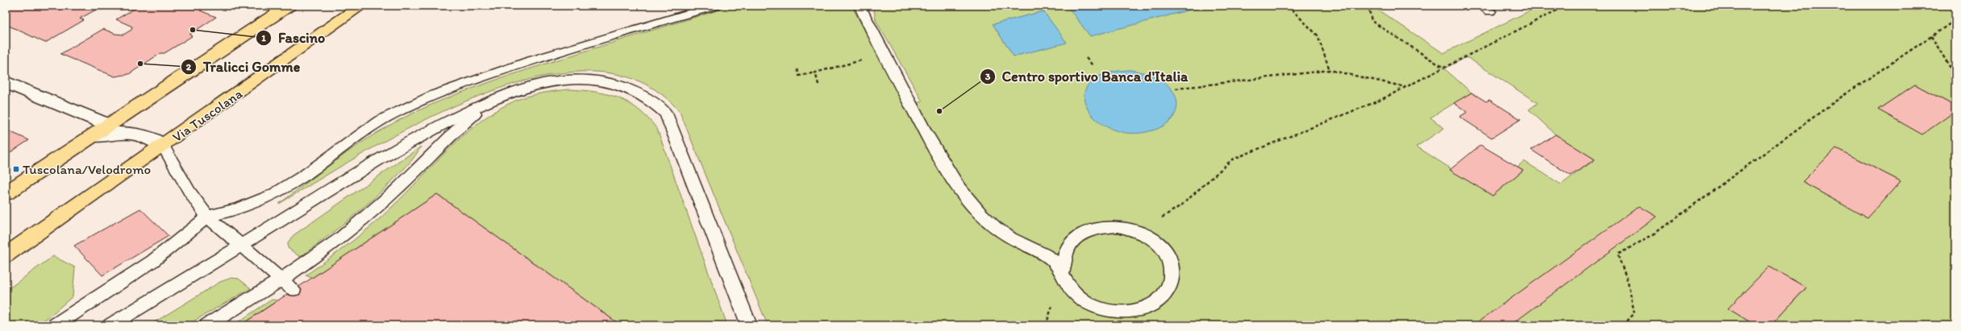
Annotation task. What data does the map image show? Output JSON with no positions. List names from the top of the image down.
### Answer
{
  "streets": {
    "main road": ["Via Tuscolana"]
  },
  "places": {
    "other": ["Fascino", "Tralicci Gomme", "Centro sportivo Banca d'Italia"],
    "transit": ["Tuscolana/Velodromo"]
  }
}
